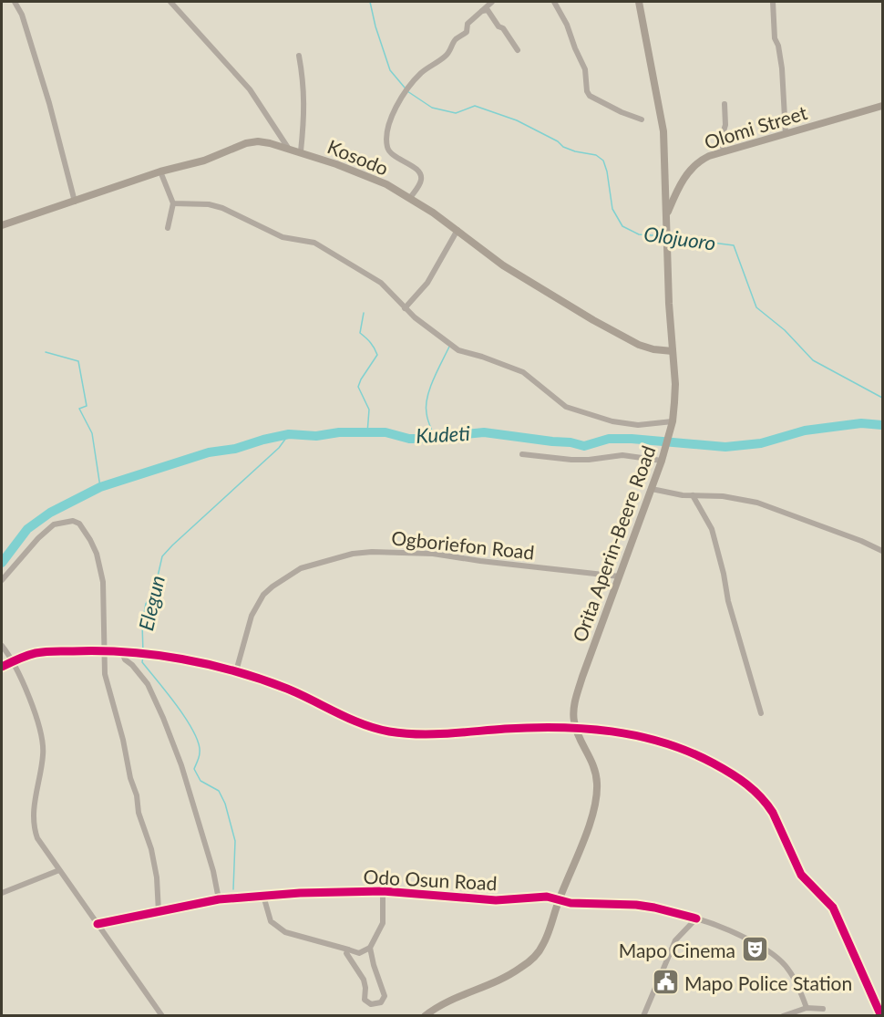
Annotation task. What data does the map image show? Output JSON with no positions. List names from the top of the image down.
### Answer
{
  "streets": {
    "main road": ["Olomi Street", "Kosodo", "Orita Aperin-Beere Road"],
    "street": ["Ogboriefon Road", "Odo Osun Road"]
  },
  "crossings": [
    ["Olomi Street", "Orita Aperin-Beere Road"],
    ["Kosodo", "Orita Aperin-Beere Road"],
    ["Orita Aperin-Beere Road", "Ogboriefon Road"],
    ["Orita Aperin-Beere Road", "Odo Osun Road"]
  ],
  "water": ["Olojuoro", "Kudeti", "Elegun"],
  "places": {
    "theatre": ["Mapo Cinema"],
    "public building": ["Mapo Police Station"]
  }
}
